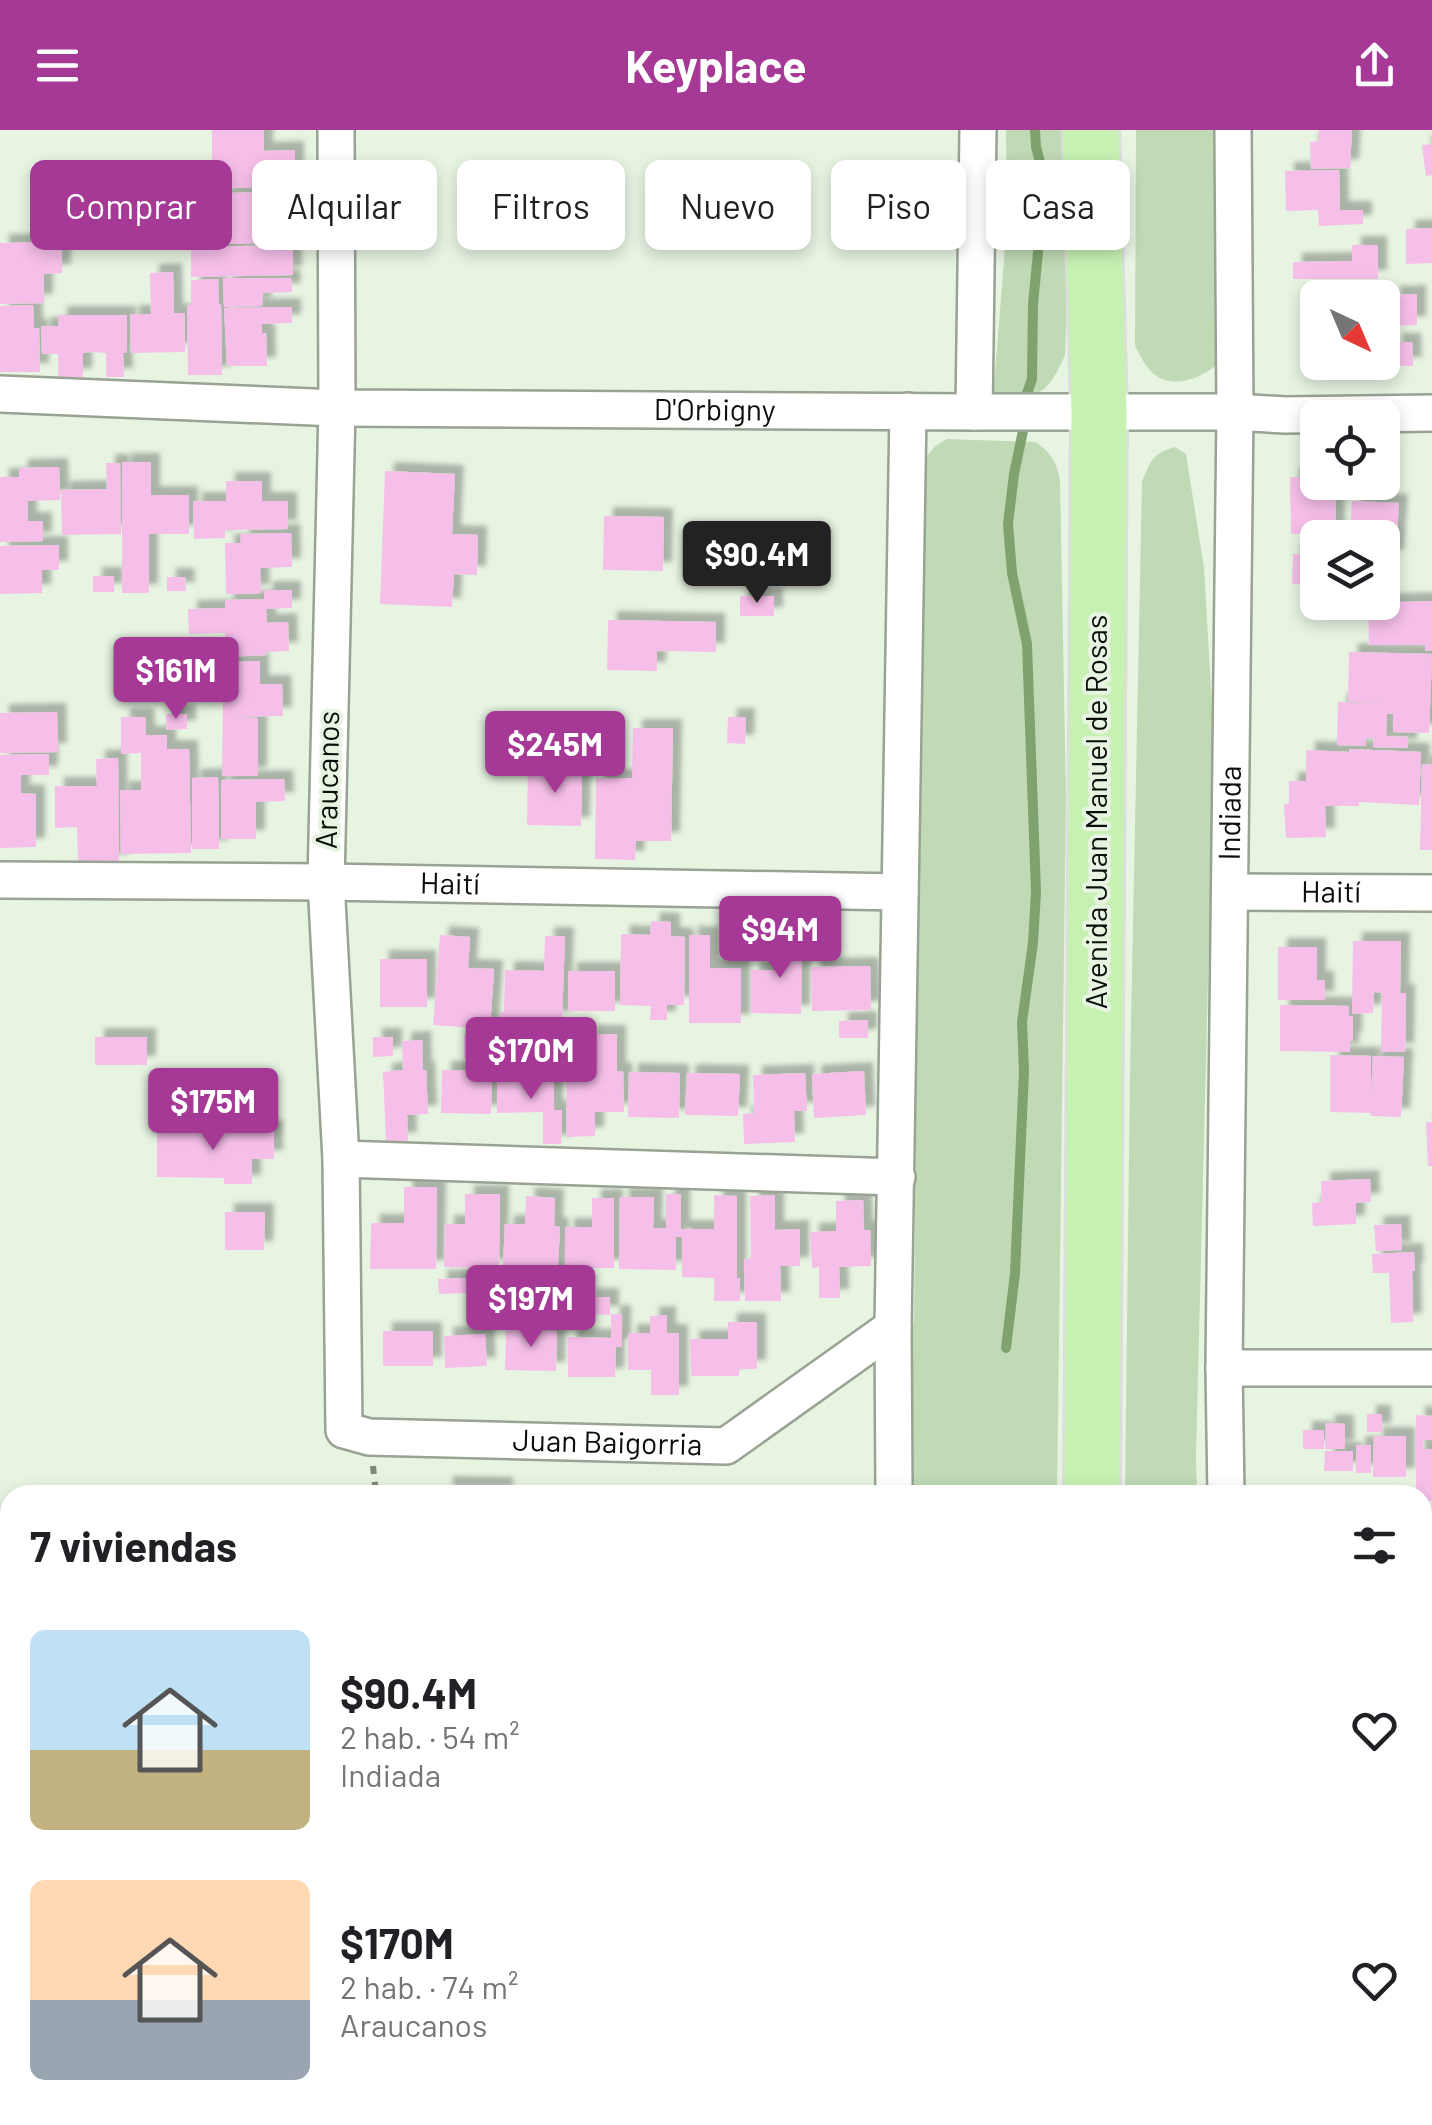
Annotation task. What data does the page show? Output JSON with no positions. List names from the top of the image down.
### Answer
{
  "streets": {
    "main road": ["Avenida Juan Manuel de Rosas"],
    "street": [
      "D'Orbigny",
      "Araucanos",
      "Indiada",
      "Haití",
      "Juan Baigorria"
    ]
  },
  "crossings": [
    ["D'Orbigny", "Araucanos"],
    ["D'Orbigny", "Avenida Juan Manuel de Rosas"],
    ["D'Orbigny", "Indiada"],
    ["Araucanos", "Haití"],
    ["Araucanos", "Juan Baigorria"],
    ["Indiada", "Haití"]
  ],
  "north": "bottom right",
  "page": {
    "header": "Keyplace",
    "chip": [
      "Comprar",
      "Alquilar",
      "Filtros",
      "Nuevo",
      "Piso",
      "Casa"
    ],
    "price": [
      "$90.4M",
      "$161M",
      "$245M",
      "$94M",
      "$170M",
      "$175M",
      "$197M"
    ],
    "heading": "7 viviendas",
    "list": [
      {
        "name": "$90.4M",
        "note": "2 hab. · 54 m² · Indiada"
      },
      {
        "name": "$170M",
        "note": "2 hab. · 74 m² · Araucanos"
      }
    ]
  }
}
